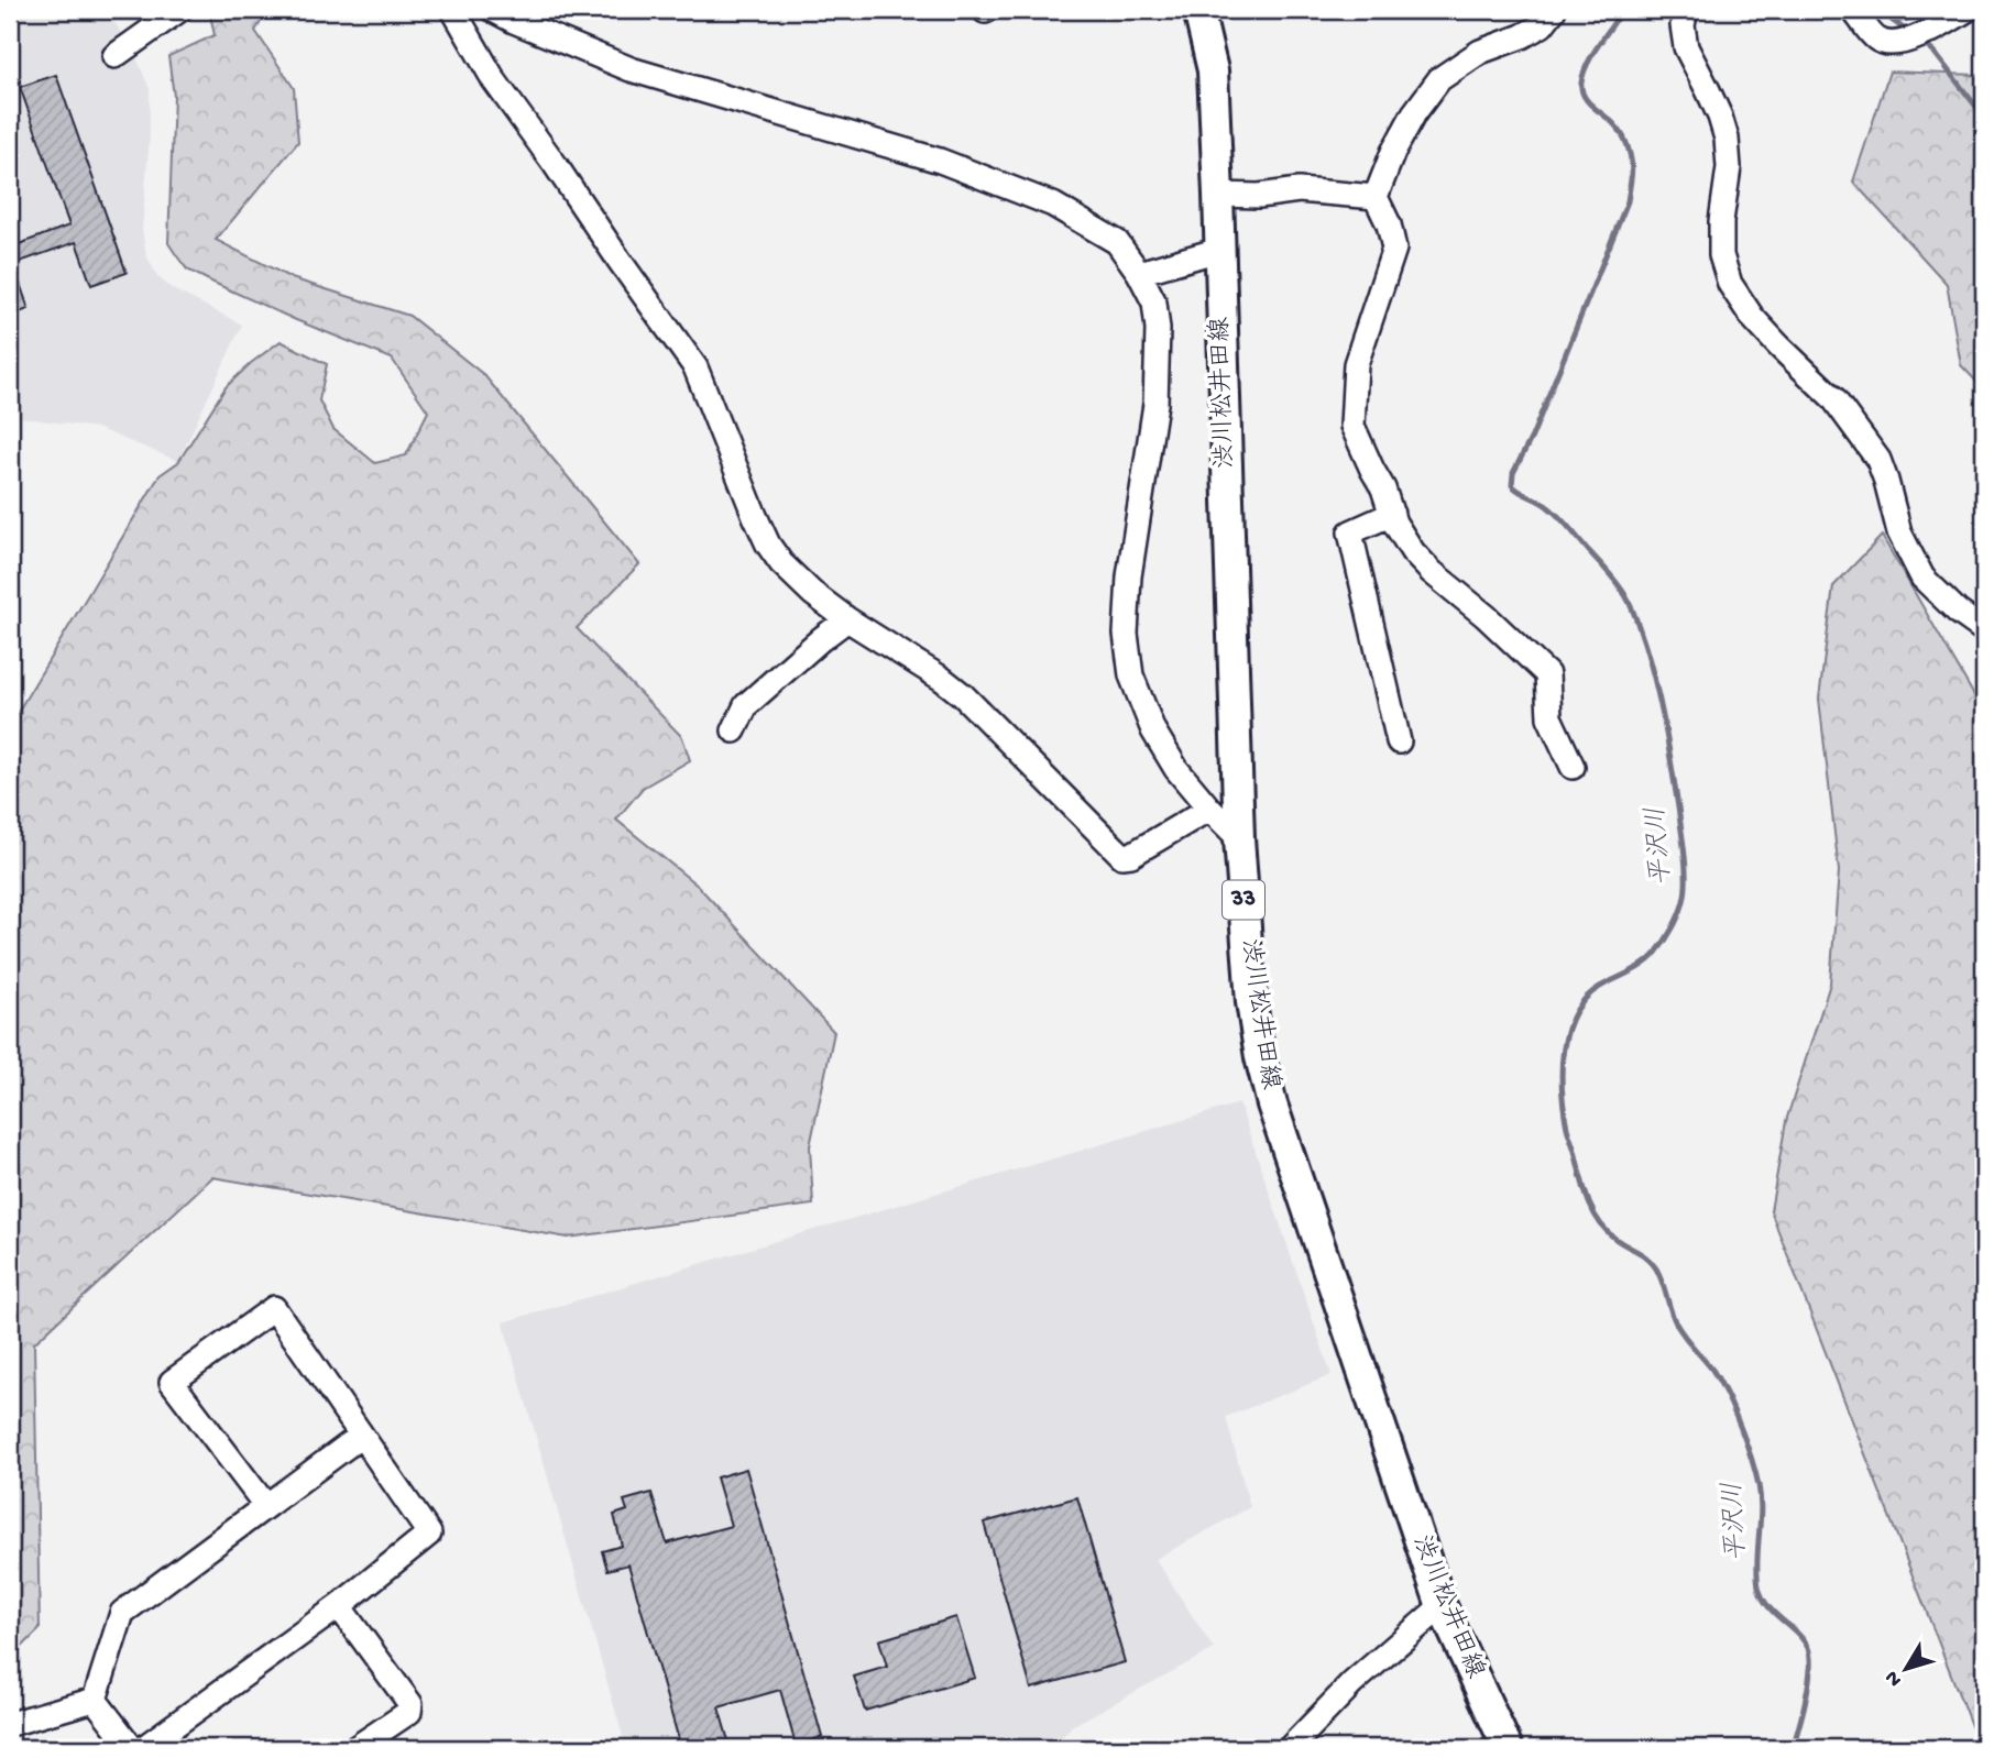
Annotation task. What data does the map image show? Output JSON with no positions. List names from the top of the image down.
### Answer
{
  "streets": {
    "main road": ["渋川松井田線", "33"]
  },
  "water": ["平沢川"],
  "north": "bottom left"
}
